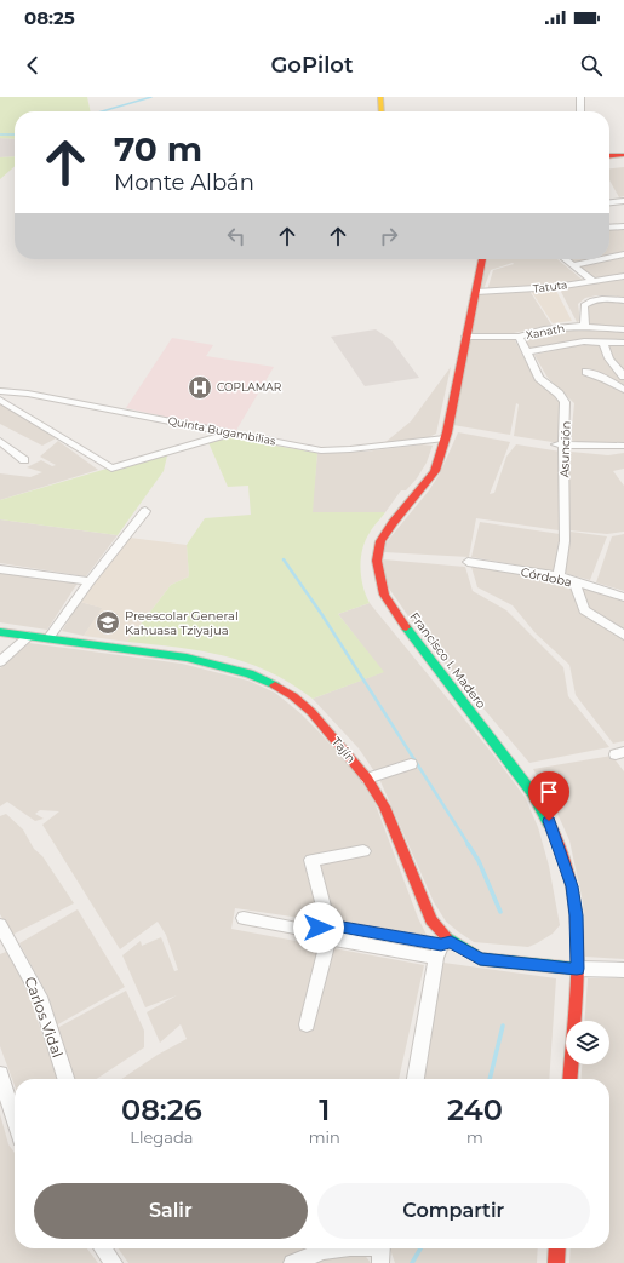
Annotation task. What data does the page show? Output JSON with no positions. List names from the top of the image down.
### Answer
{
  "streets": {
    "main road": ["Francisco I. Madero", "Tajín"],
    "street": [
      "Tatuta",
      "Xanath",
      "Quinta Bugambilias",
      "Asunción",
      "Córdoba",
      "Carlos Vidal"
    ]
  },
  "crossings": [
    ["Tatuta", "Francisco I. Madero"],
    ["Xanath", "Asunción"],
    ["Xanath", "Francisco I. Madero"],
    ["Quinta Bugambilias", "Francisco I. Madero"],
    ["Asunción", "Córdoba"],
    ["Francisco I. Madero", "Tajín"]
  ],
  "places": {
    "hospital": ["COPLAMAR"],
    "school or university": ["Preescolar General Kahuasa Tziyajua"]
  },
  "page": {
    "status": "08:25",
    "header": "GoPilot",
    "turn": ["70 m", "Monte Albán"],
    "eta": [
      "08:26",
      "Llegada",
      "1",
      "min",
      "240",
      "m"
    ],
    "buttons": ["Salir", "Compartir"]
  }
}
